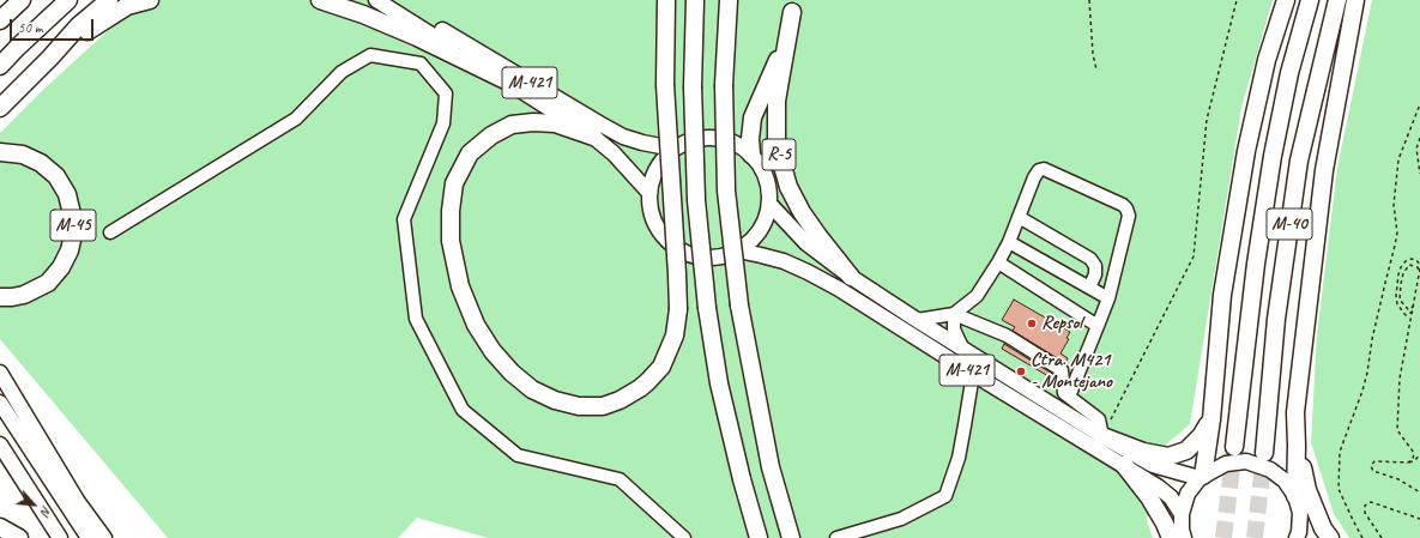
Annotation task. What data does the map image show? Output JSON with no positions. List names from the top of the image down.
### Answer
{
  "streets": {
    "highway": ["R-5", "M-40", "M-45"],
    "main road": ["M-421"]
  },
  "crossings": [
    ["M-421", "R-5"]
  ],
  "places": ["Repsol", "Ctra. M421 - Montejano"],
  "scale_bar": "50 m",
  "north": "bottom right"
}
